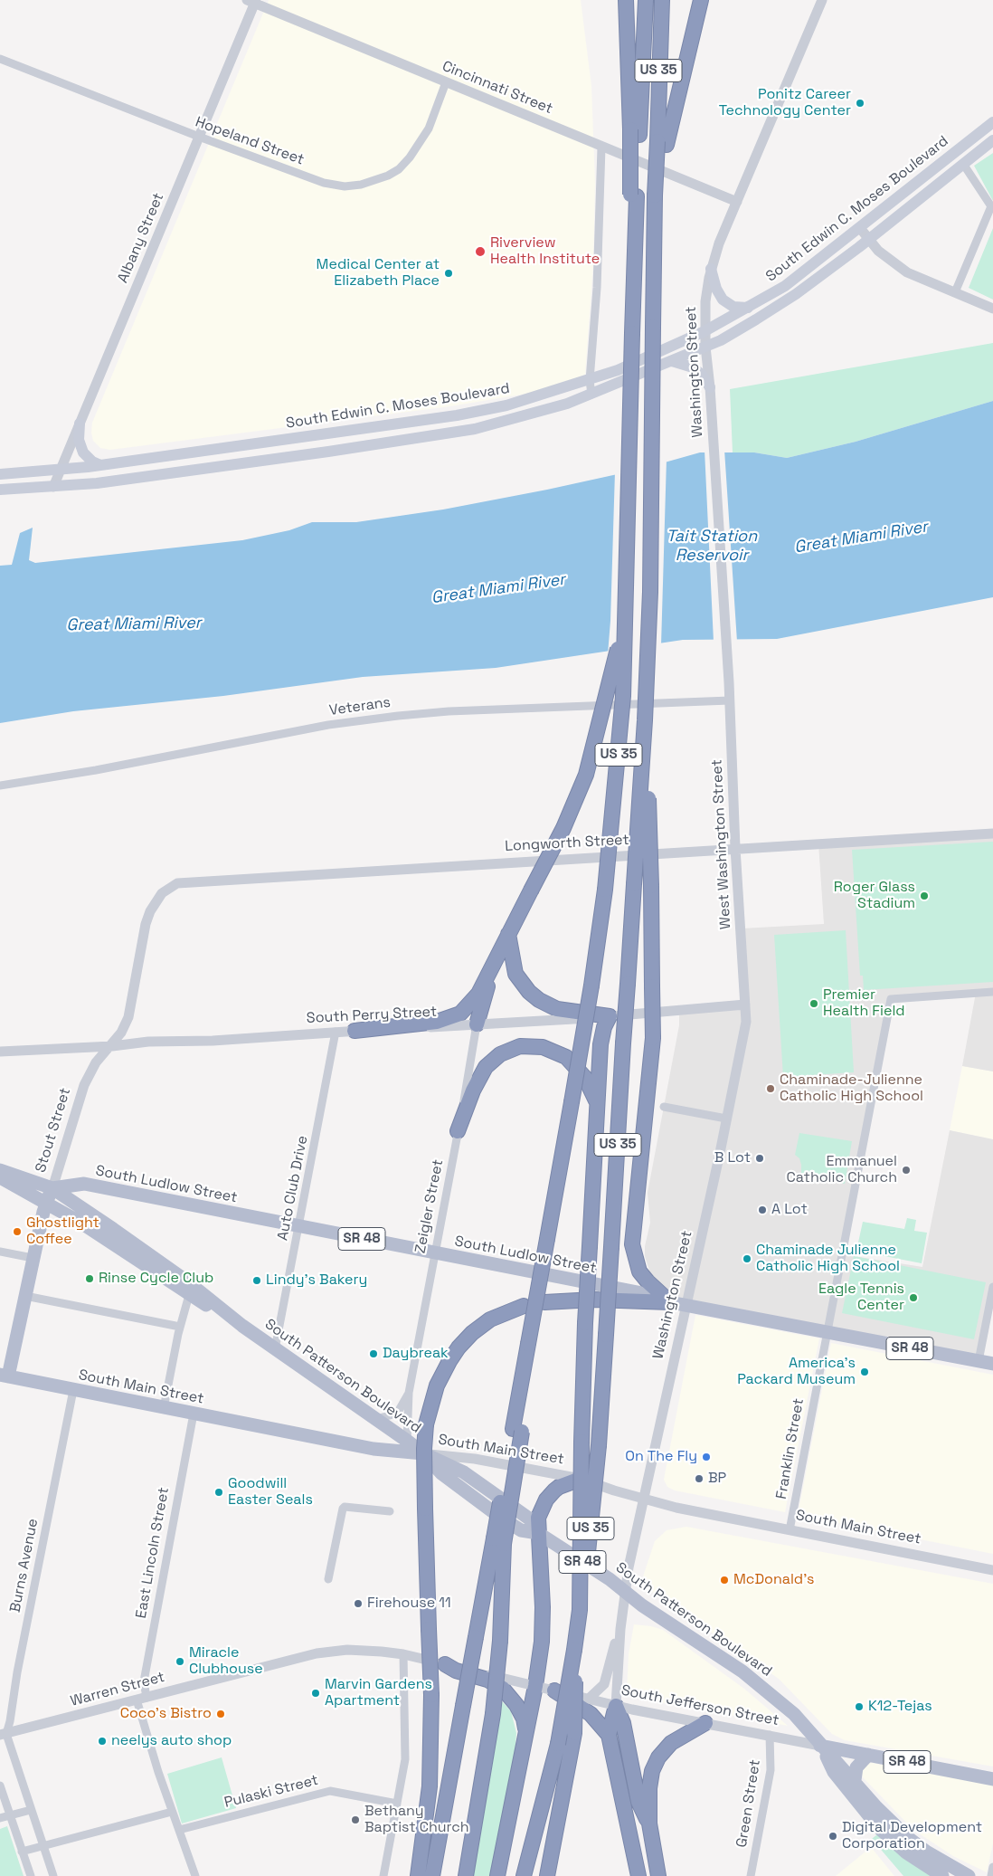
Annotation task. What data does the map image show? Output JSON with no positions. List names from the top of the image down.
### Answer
{
  "streets": {
    "highway": ["US 35"],
    "main road": [
      "South Edwin C. Moses Boulevard",
      "Stout Street",
      "South Ludlow Street",
      "SR 48",
      "South Patterson Boulevard",
      "South Main Street",
      "South Jefferson Street"
    ],
    "street": [
      "Cincinnati Street",
      "Hopeland Street",
      "Albany Street",
      "Washington Street",
      "Veterans",
      "Longworth Street",
      "West Washington Street",
      "South Perry Street",
      "Auto Club Drive",
      "Zeigler Street",
      "Franklin Street",
      "East Lincoln Street",
      "Burns Avenue",
      "Warren Street",
      "Pulaski Street",
      "Green Street"
    ]
  },
  "crossings": [
    ["Cincinnati Street", "Hopeland Street"],
    ["Cincinnati Street", "Albany Street"],
    ["Cincinnati Street", "Washington Street"],
    ["Hopeland Street", "Albany Street"],
    ["South Edwin C. Moses Boulevard", "Albany Street"],
    ["South Edwin C. Moses Boulevard", "Washington Street"],
    ["Washington Street", "West Washington Street"],
    ["Washington Street", "South Perry Street"],
    ["Washington Street", "South Ludlow Street"],
    ["Washington Street", "South Patterson Boulevard"],
    ["Washington Street", "South Main Street"],
    ["Veterans", "West Washington Street"],
    ["Longworth Street", "West Washington Street"],
    ["Longworth Street", "Stout Street"],
    ["West Washington Street", "South Perry Street"],
    ["South Perry Street", "Stout Street"],
    ["South Perry Street", "Auto Club Drive"],
    ["South Perry Street", "Zeigler Street"],
    ["Stout Street", "South Ludlow Street"],
    ["Stout Street", "South Patterson Boulevard"],
    ["Stout Street", "South Main Street"],
    ["South Ludlow Street", "Auto Club Drive"],
    ["South Ludlow Street", "Zeigler Street"],
    ["South Ludlow Street", "South Patterson Boulevard"],
    ["South Ludlow Street", "Franklin Street"],
    ["Auto Club Drive", "South Patterson Boulevard"],
    ["Zeigler Street", "South Patterson Boulevard"],
    ["South Patterson Boulevard", "South Main Street"],
    ["South Patterson Boulevard", "South Jefferson Street"],
    ["South Main Street", "Franklin Street"],
    ["South Main Street", "East Lincoln Street"],
    ["South Main Street", "Burns Avenue"],
    ["East Lincoln Street", "Warren Street"],
    ["East Lincoln Street", "Pulaski Street"],
    ["Burns Avenue", "Warren Street"],
    ["Warren Street", "South Jefferson Street"],
    ["South Jefferson Street", "Green Street"]
  ],
  "water": ["Tait Station Reservoir", "Great Miami River"],
  "places": [
    "Ponitz Career Technology Center",
    "Riverview Health Institute",
    "Medical Center at Elizabeth Place",
    "Roger Glass Stadium",
    "Premier Health Field",
    "Chaminade-Julienne Catholic High School",
    "B Lot",
    "Emmanuel Catholic Church",
    "A Lot",
    "Ghostlight Coffee",
    "Chaminade Julienne Catholic High School",
    "Rinse Cycle Club",
    "Lindy's Bakery",
    "Eagle Tennis Center",
    "Daybreak",
    "America's Packard Museum",
    "On The Fly",
    "BP",
    "Goodwill Easter Seals",
    "McDonald's",
    "Firehouse 11",
    "Miracle Clubhouse",
    "Marvin Gardens Apartment",
    "K12-Tejas",
    "Coco's Bistro",
    "neelys auto shop",
    "Bethany Baptist Church",
    "Digital Development Corporation"
  ]
}
